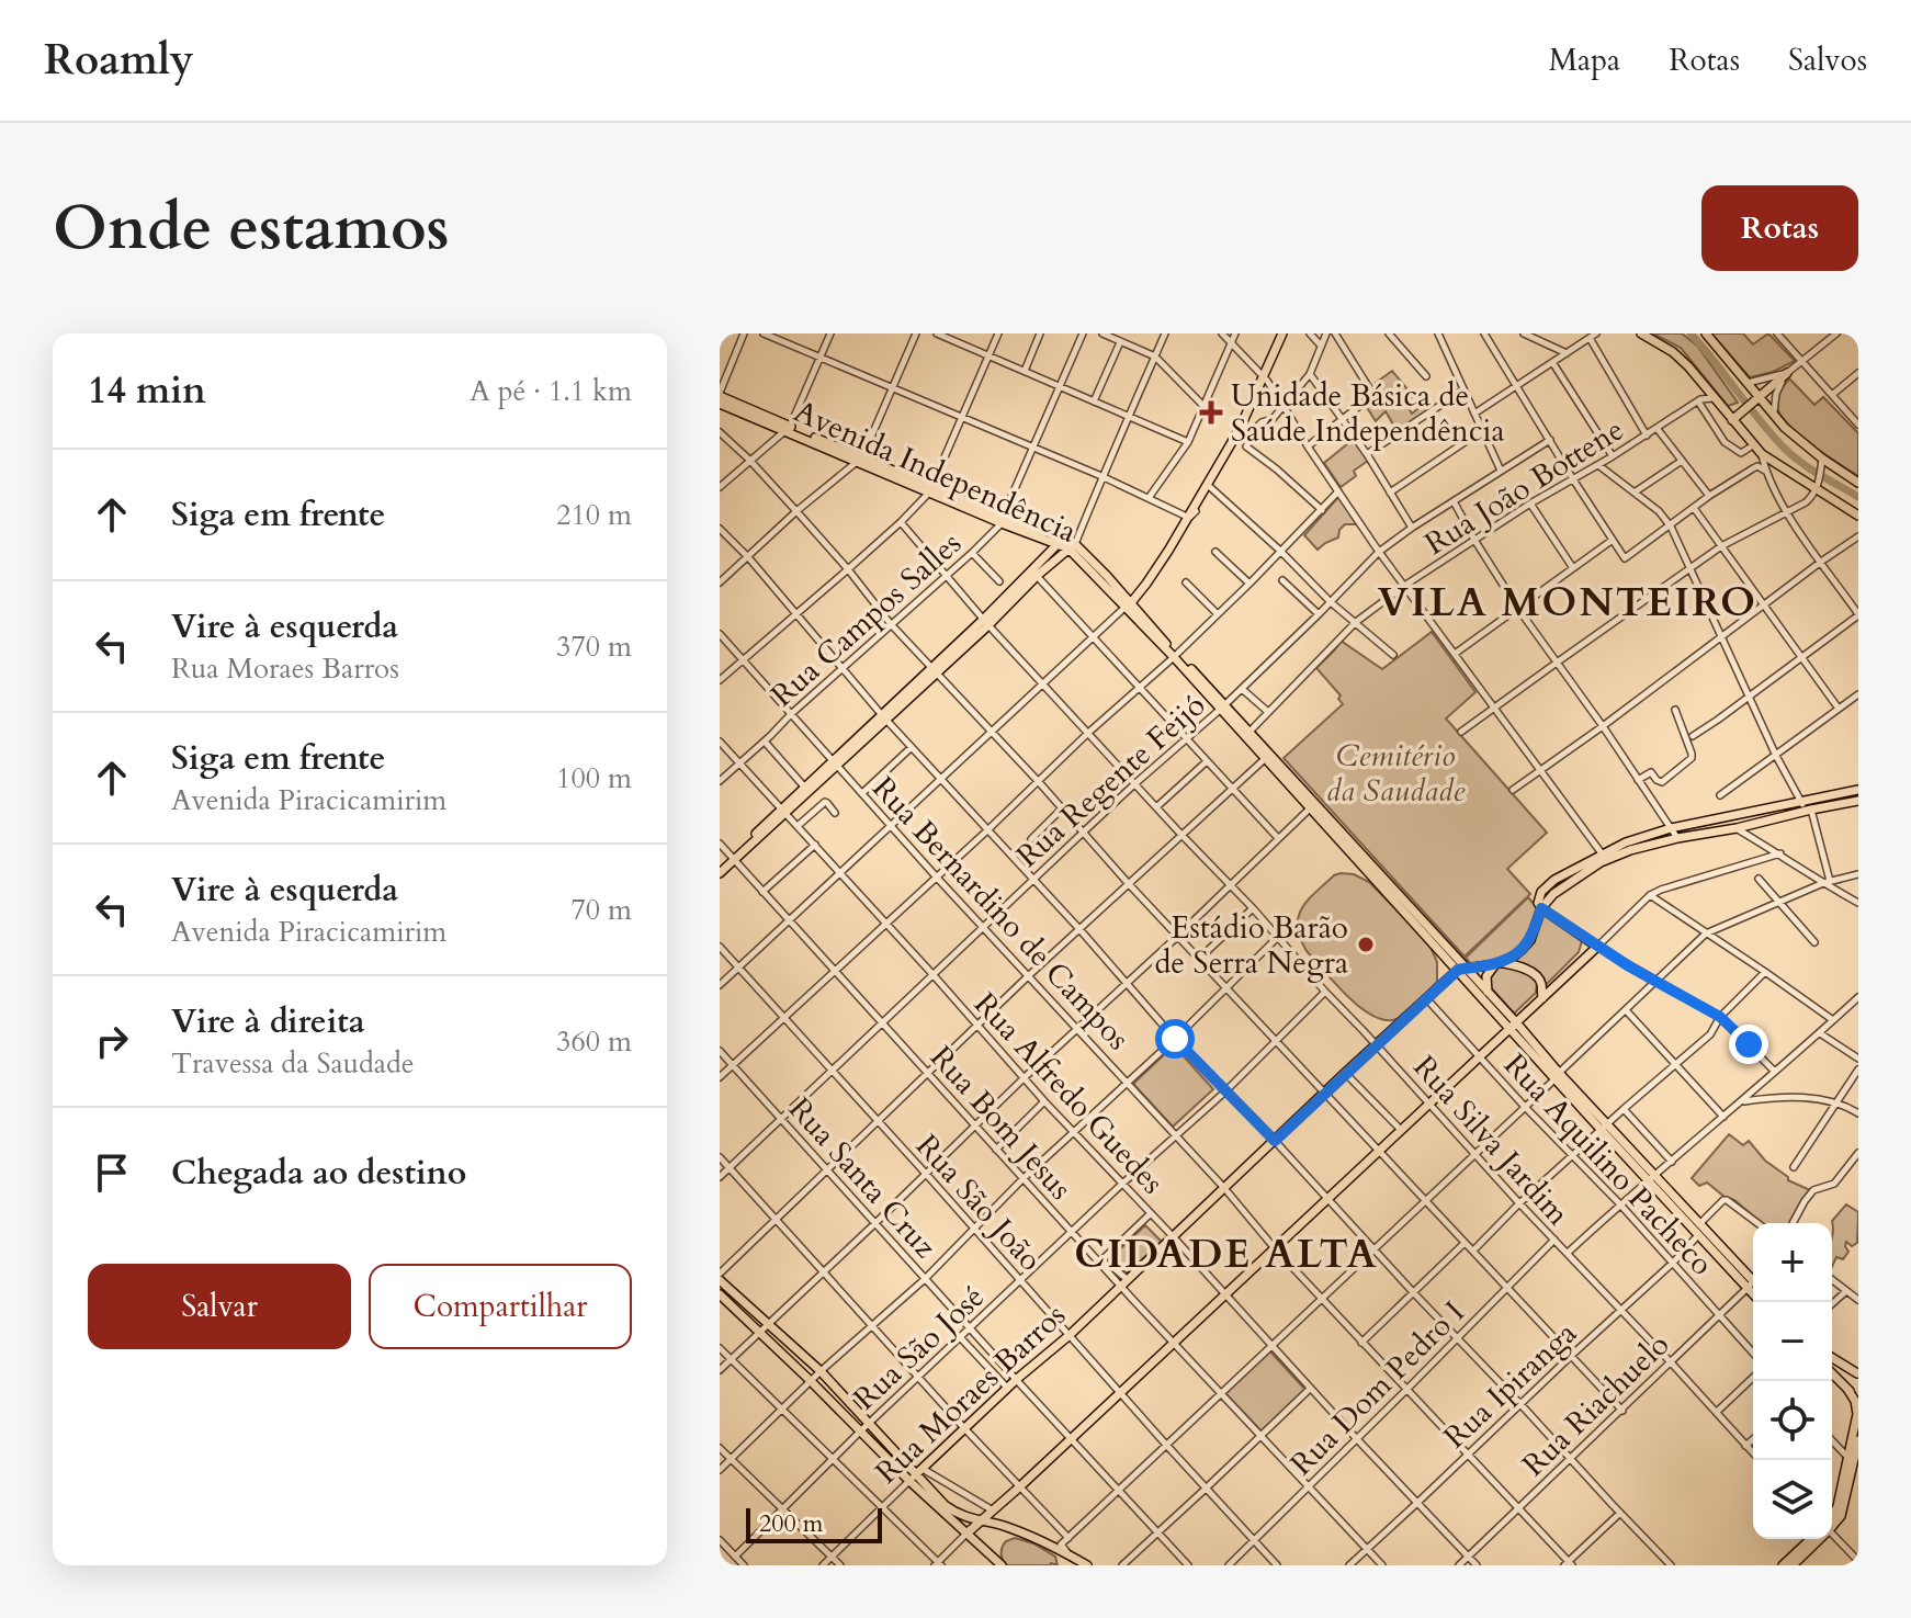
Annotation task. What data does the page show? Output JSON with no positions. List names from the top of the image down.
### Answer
{
  "streets": {
    "main road": ["Avenida Independência", "Rua Moraes Barros"],
    "street": [
      "Rua João Bottene",
      "Rua Campos Salles",
      "Rua Regente Feijó",
      "Rua Bernardino de Campos",
      "Rua Alfredo Guedes",
      "Rua Bom Jesus",
      "Rua Silva Jardim",
      "Rua Aquilino Pacheco",
      "Rua Santa Cruz",
      "Rua São João",
      "Rua São José",
      "Rua Ipiranga",
      "Rua Dom Pedro I",
      "Rua Riachuelo"
    ]
  },
  "crossings": [
    ["Avenida Independência", "Rua João Bottene"],
    ["Avenida Independência", "Rua Campos Salles"],
    ["Avenida Independência", "Rua Regente Feijó"],
    ["Avenida Independência", "Rua Ipiranga"],
    ["Avenida Independência", "Rua Moraes Barros"],
    ["Rua Campos Salles", "Rua Bernardino de Campos"],
    ["Rua Campos Salles", "Rua Alfredo Guedes"],
    ["Rua Campos Salles", "Rua Silva Jardim"],
    ["Rua Regente Feijó", "Rua Bernardino de Campos"],
    ["Rua Regente Feijó", "Rua Alfredo Guedes"],
    ["Rua Regente Feijó", "Rua Bom Jesus"],
    ["Rua Regente Feijó", "Rua Silva Jardim"],
    ["Rua Regente Feijó", "Rua Santa Cruz"],
    ["Rua Regente Feijó", "Rua São João"],
    ["Rua Bernardino de Campos", "Rua São José"],
    ["Rua Bernardino de Campos", "Rua Ipiranga"],
    ["Rua Bernardino de Campos", "Rua Dom Pedro I"],
    ["Rua Bernardino de Campos", "Rua Moraes Barros"],
    ["Rua Bernardino de Campos", "Rua Riachuelo"],
    ["Rua Alfredo Guedes", "Rua São José"],
    ["Rua Alfredo Guedes", "Rua Ipiranga"],
    ["Rua Alfredo Guedes", "Rua Dom Pedro I"],
    ["Rua Alfredo Guedes", "Rua Moraes Barros"],
    ["Rua Alfredo Guedes", "Rua Riachuelo"],
    ["Rua Bom Jesus", "Rua São José"],
    ["Rua Bom Jesus", "Rua Ipiranga"],
    ["Rua Bom Jesus", "Rua Dom Pedro I"],
    ["Rua Bom Jesus", "Rua Moraes Barros"],
    ["Rua Silva Jardim", "Rua São José"],
    ["Rua Silva Jardim", "Rua Ipiranga"],
    ["Rua Silva Jardim", "Rua Dom Pedro I"],
    ["Rua Silva Jardim", "Rua Moraes Barros"],
    ["Rua Silva Jardim", "Rua Riachuelo"],
    ["Rua Aquilino Pacheco", "Rua Ipiranga"],
    ["Rua Aquilino Pacheco", "Rua Moraes Barros"],
    ["Rua Aquilino Pacheco", "Rua Riachuelo"],
    ["Rua Santa Cruz", "Rua São José"],
    ["Rua Santa Cruz", "Rua Moraes Barros"],
    ["Rua São João", "Rua São José"],
    ["Rua São João", "Rua Dom Pedro I"],
    ["Rua São João", "Rua Moraes Barros"]
  ],
  "districts": ["VILA MONTEIRO", "CIDADE ALTA"],
  "parks": ["Cemitério da Saudade"],
  "places": {
    "health": ["Unidade Básica de Saúde Independência"],
    "other": ["Estádio Barão de Serra Negra"]
  },
  "scale_bar": "200 m",
  "page": {
    "header": "Roamly",
    "nav": ["Mapa", "Rotas", "Salvos"],
    "buttons": [
      "Rotas",
      ["Salvar", "Compartilhar"]
    ],
    "title": "Onde estamos",
    "heading": ["14 min", "A pé · 1.1 km"],
    "list": [
      ["Siga em frente", "210 m"],
      ["Vire à esquerda", "Rua Moraes Barros", "370 m"],
      ["Siga em frente", "Avenida Piracicamirim", "100 m"],
      ["Vire à esquerda", "Avenida Piracicamirim", "70 m"],
      ["Vire à direita", "Travessa da Saudade", "360 m"],
      "Chegada ao destino"
    ],
    "map_buttons": ["+", "−"],
    "scale": "200 m"
  }
}
